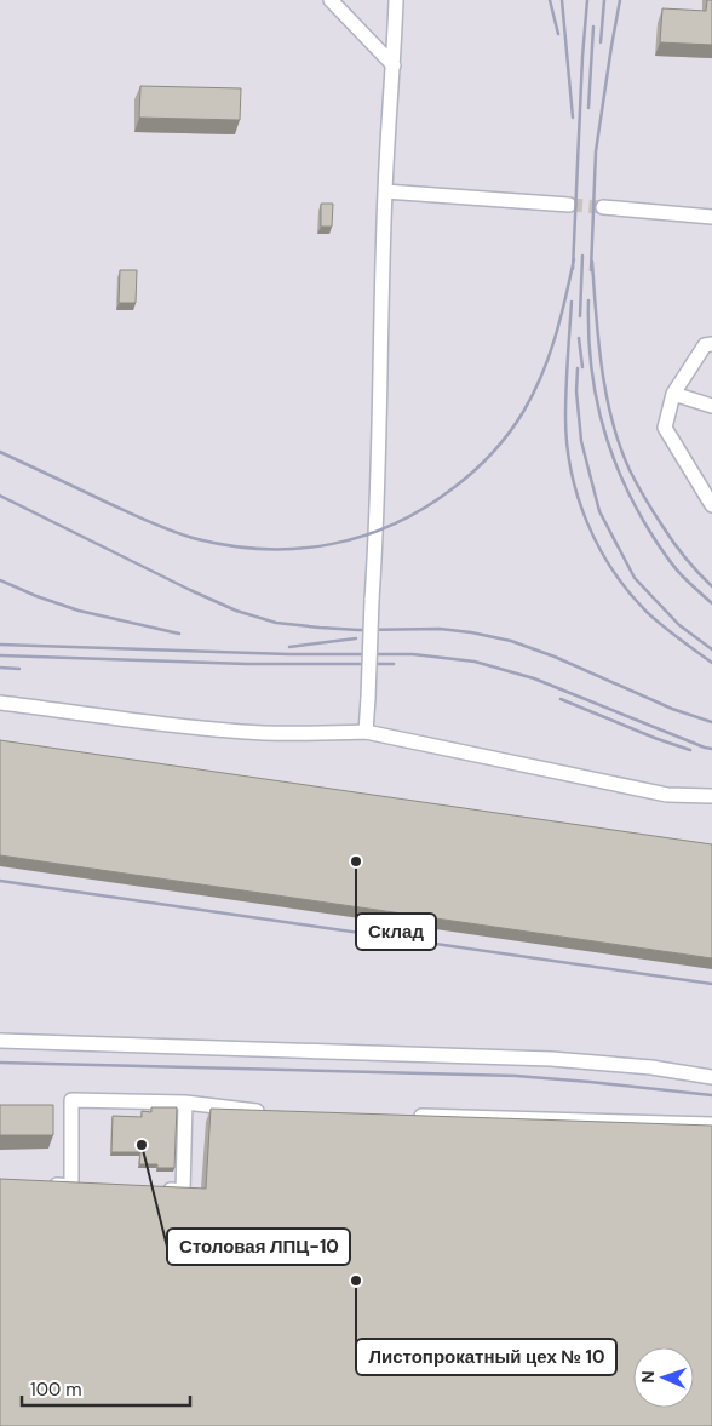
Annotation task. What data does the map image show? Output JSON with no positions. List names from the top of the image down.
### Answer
{
  "places": ["Склад", "Столовая ЛПЦ-10", "Листопрокатный цех № 10"],
  "scale_bar": "100 m",
  "north": "left"
}
